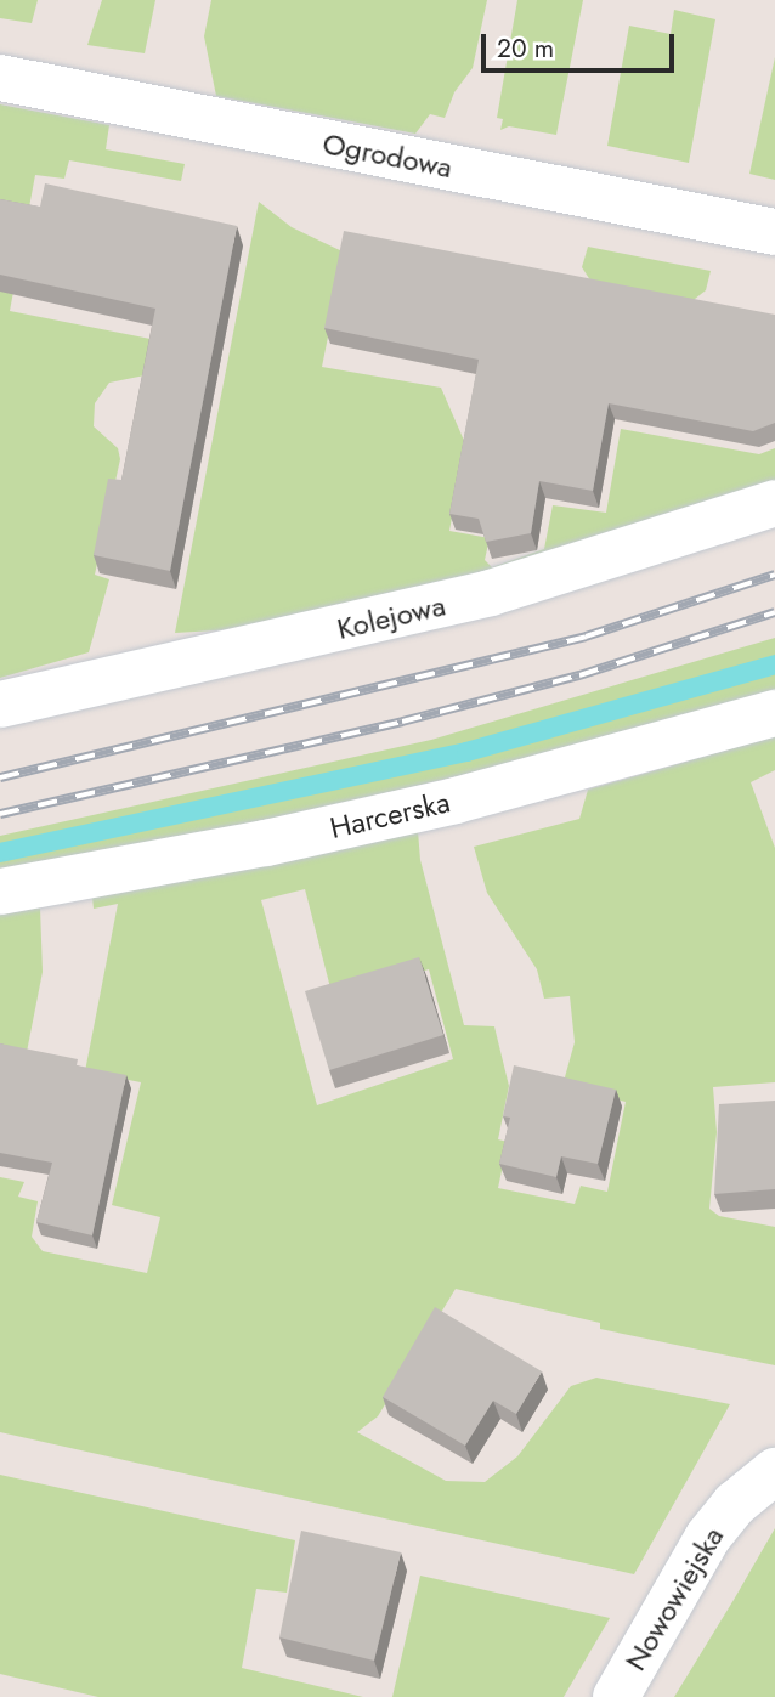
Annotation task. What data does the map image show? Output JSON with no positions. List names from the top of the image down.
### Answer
{
  "streets": {
    "street": [
      "Ogrodowa",
      "Kolejowa",
      "Harcerska",
      "Nowowiejska"
    ]
  },
  "scale_bar": "20 m"
}
